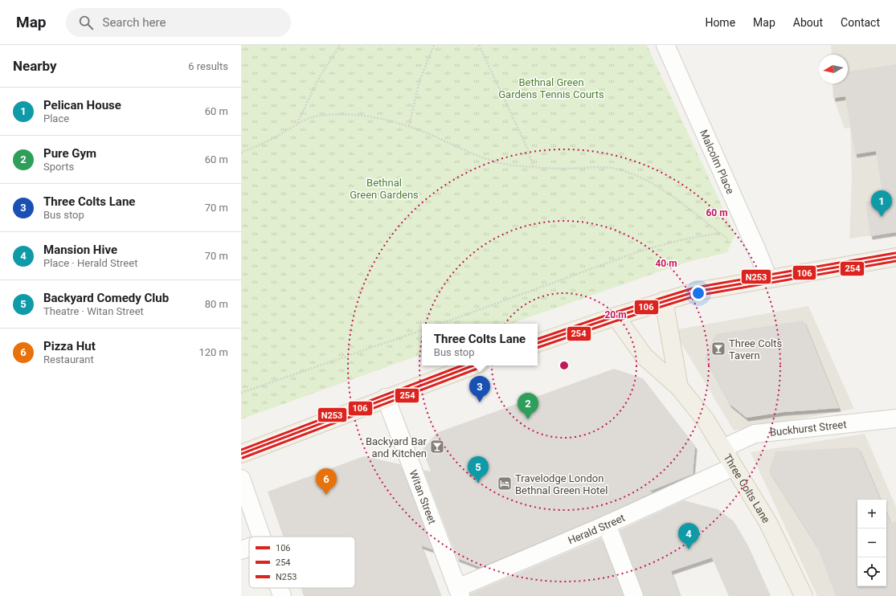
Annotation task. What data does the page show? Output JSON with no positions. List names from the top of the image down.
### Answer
{
  "streets": {
    "main road": ["Three Colts Lane"],
    "street": [
      "Malcolm Place",
      "Buckhurst Street",
      "Witan Street",
      "Herald Street"
    ]
  },
  "crossings": [
    ["Buckhurst Street", "Three Colts Lane"],
    ["Three Colts Lane", "Herald Street"],
    ["Witan Street", "Herald Street"]
  ],
  "parks": ["Bethnal Green Gardens Tennis Courts", "Bethnal Green Gardens"],
  "places": {
    "bar": ["Three Colts Tavern", "Backyard Bar and Kitchen"],
    "hotel": ["Travelodge London Bethnal Green Hotel"]
  },
  "lines": ["transit line N253", "transit line 106", "transit line 254"],
  "legend": ["106", "254", "N253"],
  "north": "left",
  "page": {
    "header": "Map",
    "search": "Search here",
    "nav": [
      "Home",
      "Map",
      "About",
      "Contact"
    ],
    "heading": ["Nearby", "6 results"],
    "list": [
      {
        "mark": "1",
        "name": "Pelican House",
        "note": "Place",
        "value": "60 m"
      },
      {
        "mark": "2",
        "name": "Pure Gym",
        "note": "Sports",
        "value": "60 m"
      },
      {
        "mark": "3",
        "name": "Three Colts Lane",
        "note": "Bus stop",
        "value": "70 m"
      },
      {
        "mark": "4",
        "name": "Mansion Hive",
        "note": "Place · Herald Street",
        "value": "70 m"
      },
      {
        "mark": "5",
        "name": "Backyard Comedy Club",
        "note": "Theatre · Witan Street",
        "value": "80 m"
      },
      {
        "mark": "6",
        "name": "Pizza Hut",
        "note": "Restaurant",
        "value": "120 m"
      }
    ],
    "pins": [
      "1",
      "3",
      "2",
      "5",
      "6",
      "4"
    ],
    "popup": ["Three Colts Lane", "Bus stop"],
    "map_buttons": ["+", "−"]
  },
  "rings": ["60 m", "40 m", "20 m"]
}
